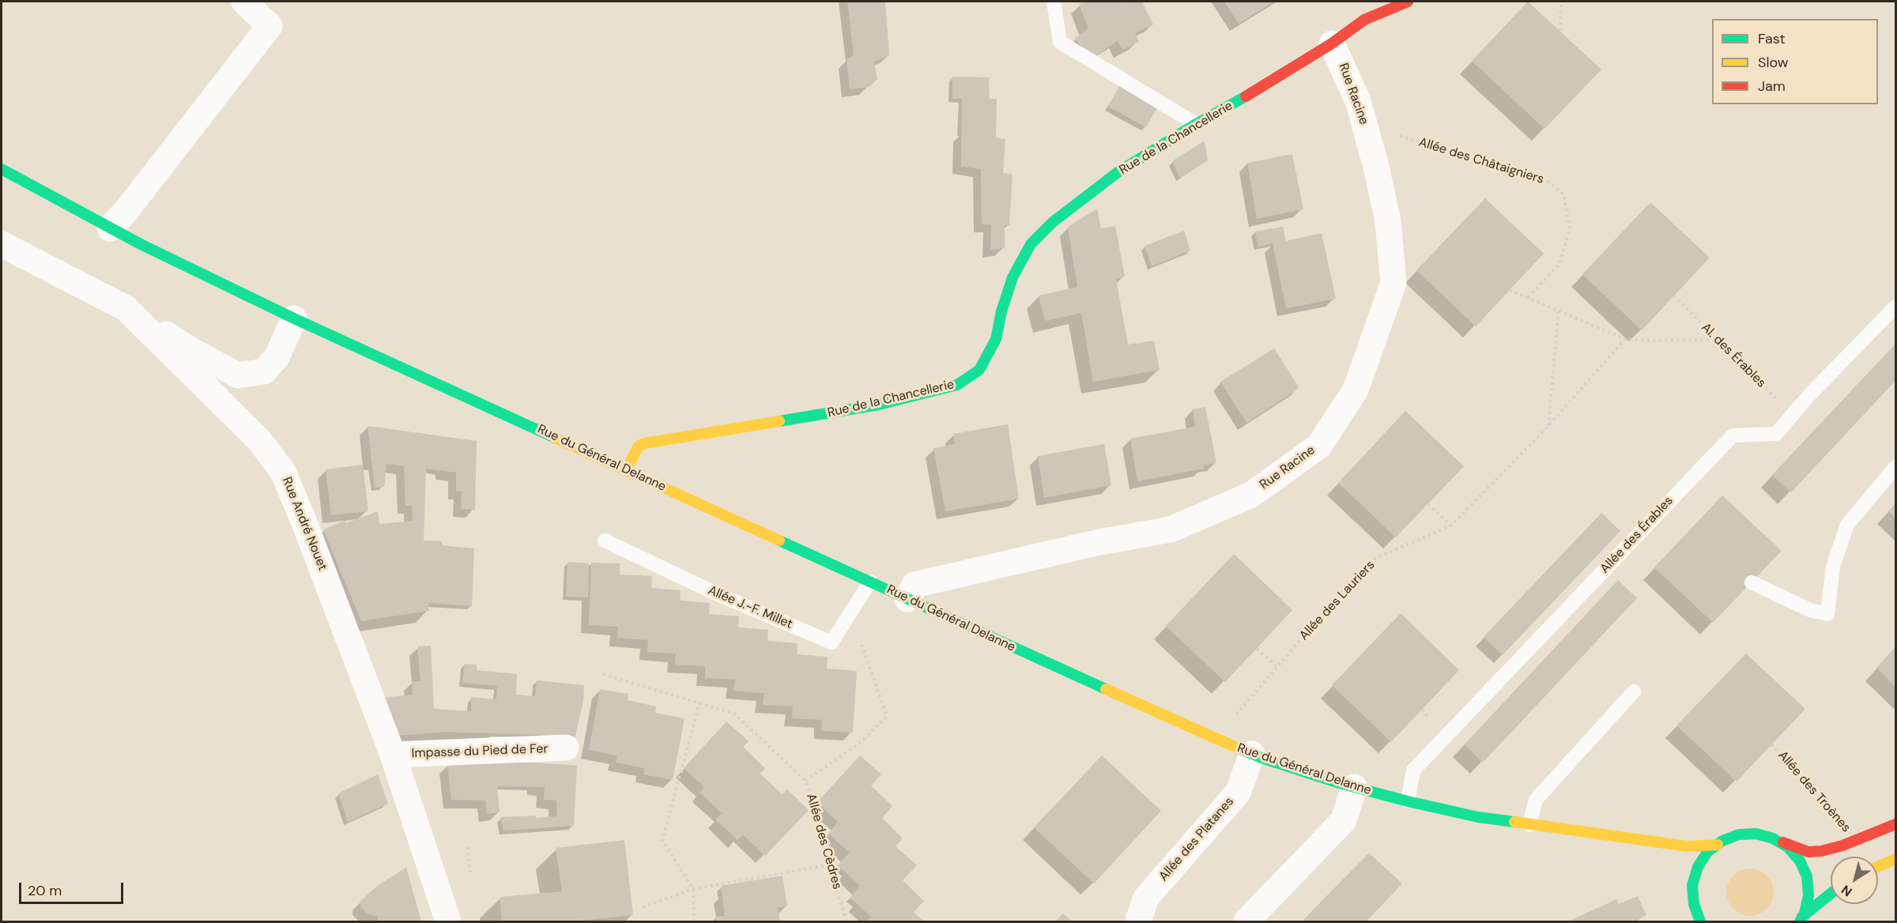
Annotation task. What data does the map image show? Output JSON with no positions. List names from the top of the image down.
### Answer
{
  "streets": {
    "main road": ["Rue de la Chancellerie", "Rue du Général Delanne"],
    "street": [
      "Rue Racine",
      "Rue André Nouet",
      "Impasse du Pied de Fer",
      "Allée des Platanes"
    ],
    "lane": ["Allée des Érables", "Allée J.-F. Millet"],
    "path": [
      "Allée des Châtaigniers",
      "Al. des Érables",
      "Allée des Lauriers",
      "Allée des Troènes",
      "Allée des Cèdres"
    ]
  },
  "crossings": [
    ["Rue Racine", "Rue de la Chancellerie"],
    ["Rue Racine", "Allée des Châtaigniers"],
    ["Rue Racine", "Rue du Général Delanne"],
    ["Rue de la Chancellerie", "Rue du Général Delanne"],
    ["Al. des Érables", "Allée des Érables"],
    ["Rue du Général Delanne", "Allée des Érables"],
    ["Rue du Général Delanne", "Allée des Lauriers"],
    ["Rue du Général Delanne", "Allée J.-F. Millet"],
    ["Rue du Général Delanne", "Allée des Platanes"],
    ["Rue André Nouet", "Impasse du Pied de Fer"]
  ],
  "legend": ["Fast", "Slow", "Jam"],
  "scale_bar": "20 m",
  "north": "bottom left"
}
